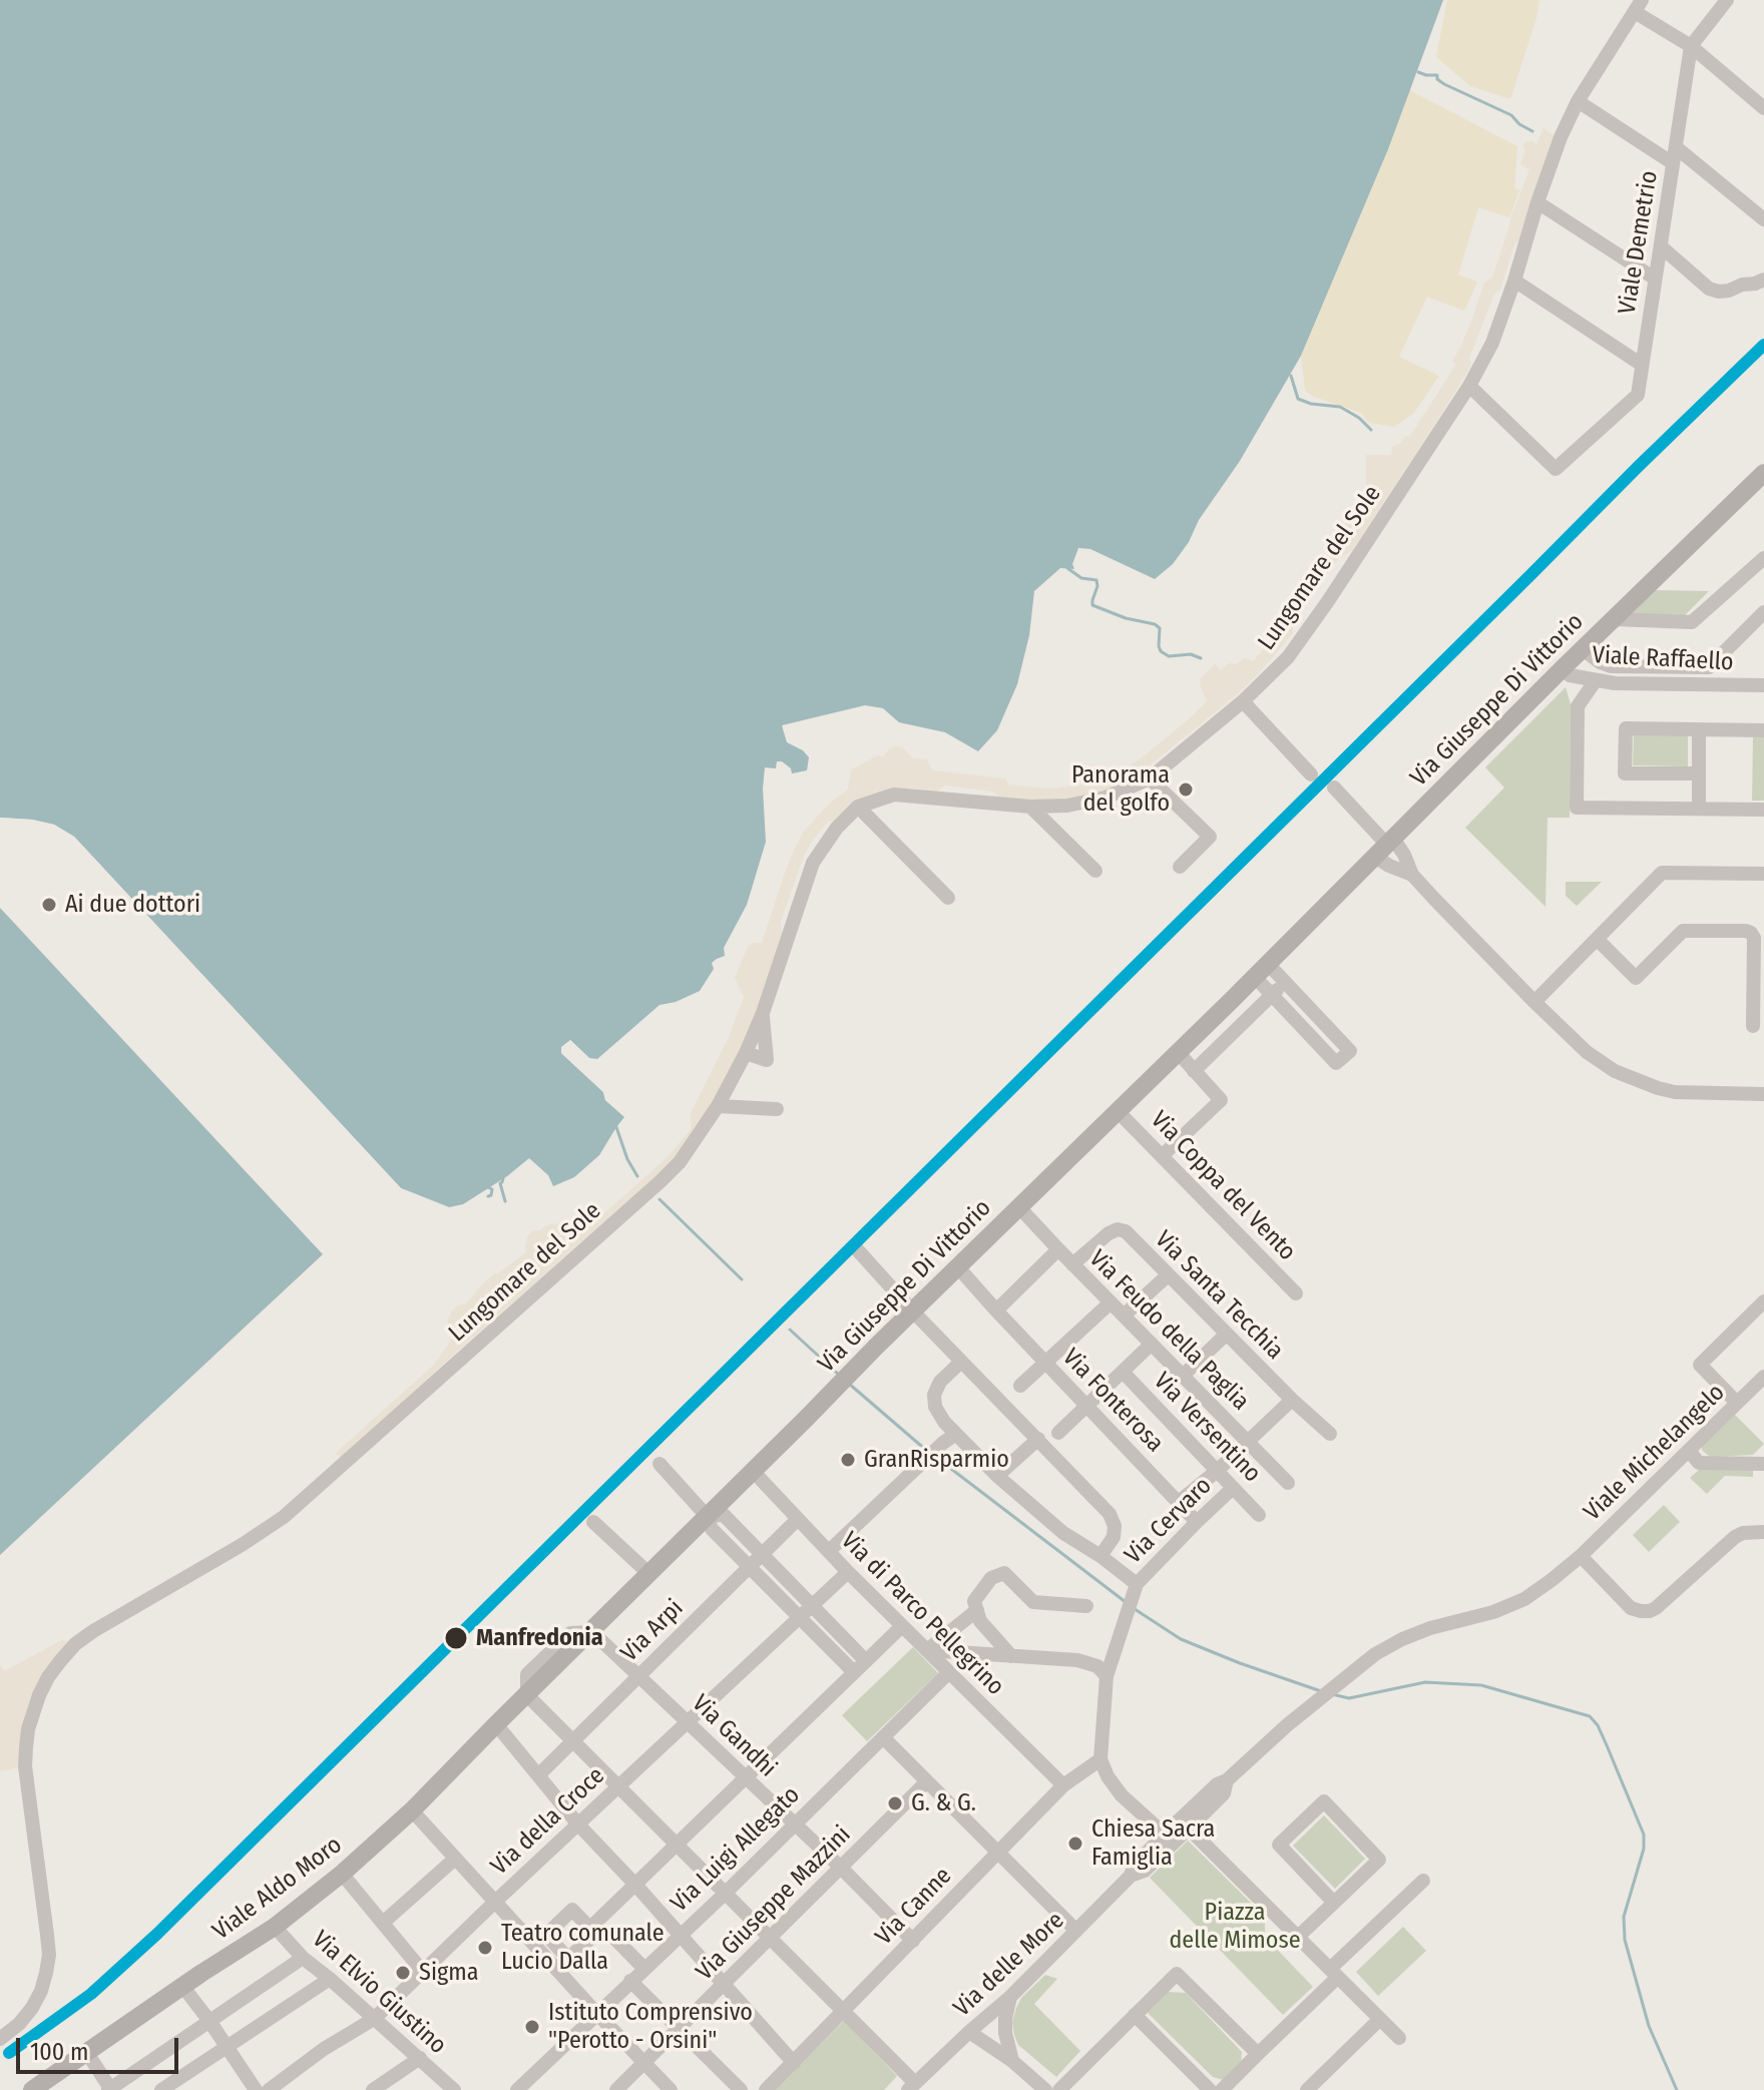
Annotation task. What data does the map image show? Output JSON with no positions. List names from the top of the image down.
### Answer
{
  "streets": {
    "main road": ["Via Giuseppe Di Vittorio", "Viale Aldo Moro"],
    "street": [
      "Viale Demetrio",
      "Lungomare del Sole",
      "Viale Raffaello",
      "Via Coppa del Vento",
      "Via Santa Tecchia",
      "Via Feudo della Paglia",
      "Via Fonterosa",
      "Via Versentino",
      "Viale Michelangelo",
      "Via Cervaro",
      "Via di Parco Pellegrino",
      "Via Arpi",
      "Via Gandhi",
      "Via della Croce",
      "Via Luigi Allegato",
      "Via Giuseppe Mazzini",
      "Via Canne",
      "Via delle More",
      "Via Elvio Giustino"
    ]
  },
  "crossings": [
    ["Viale Demetrio", "Lungomare del Sole"],
    ["Viale Raffaello", "Via Giuseppe Di Vittorio"],
    ["Via Giuseppe Di Vittorio", "Via Coppa del Vento"],
    ["Via Giuseppe Di Vittorio", "Via Feudo della Paglia"],
    ["Via Giuseppe Di Vittorio", "Via Fonterosa"],
    ["Via Giuseppe Di Vittorio", "Via di Parco Pellegrino"],
    ["Via Giuseppe Di Vittorio", "Via Gandhi"],
    ["Via Giuseppe Di Vittorio", "Viale Aldo Moro"],
    ["Via Santa Tecchia", "Via Feudo della Paglia"],
    ["Via Santa Tecchia", "Via Cervaro"],
    ["Via Feudo della Paglia", "Via Cervaro"],
    ["Via Fonterosa", "Via Cervaro"],
    ["Via Versentino", "Via Cervaro"],
    ["Viale Michelangelo", "Via delle More"],
    ["Via Cervaro", "Via Canne"],
    ["Via di Parco Pellegrino", "Via Arpi"],
    ["Via di Parco Pellegrino", "Via della Croce"],
    ["Via di Parco Pellegrino", "Via Luigi Allegato"],
    ["Via di Parco Pellegrino", "Via Canne"],
    ["Via Arpi", "Via Gandhi"],
    ["Via Gandhi", "Via della Croce"],
    ["Via Gandhi", "Via Luigi Allegato"],
    ["Via Gandhi", "Via Giuseppe Mazzini"],
    ["Via Gandhi", "Via Canne"],
    ["Via della Croce", "Via Elvio Giustino"],
    ["Viale Aldo Moro", "Via Elvio Giustino"]
  ],
  "parks": ["Piazza delle Mimose"],
  "places": [
    "Panorama del golfo",
    "Ai due dottori",
    "GranRisparmio",
    "Manfredonia",
    "G. & G.",
    "Chiesa Sacra Famiglia",
    "Teatro comunale Lucio Dalla",
    "Sigma",
    "Istituto Comprensivo \"Perotto - Orsini\""
  ],
  "scale_bar": "100 m"
}
